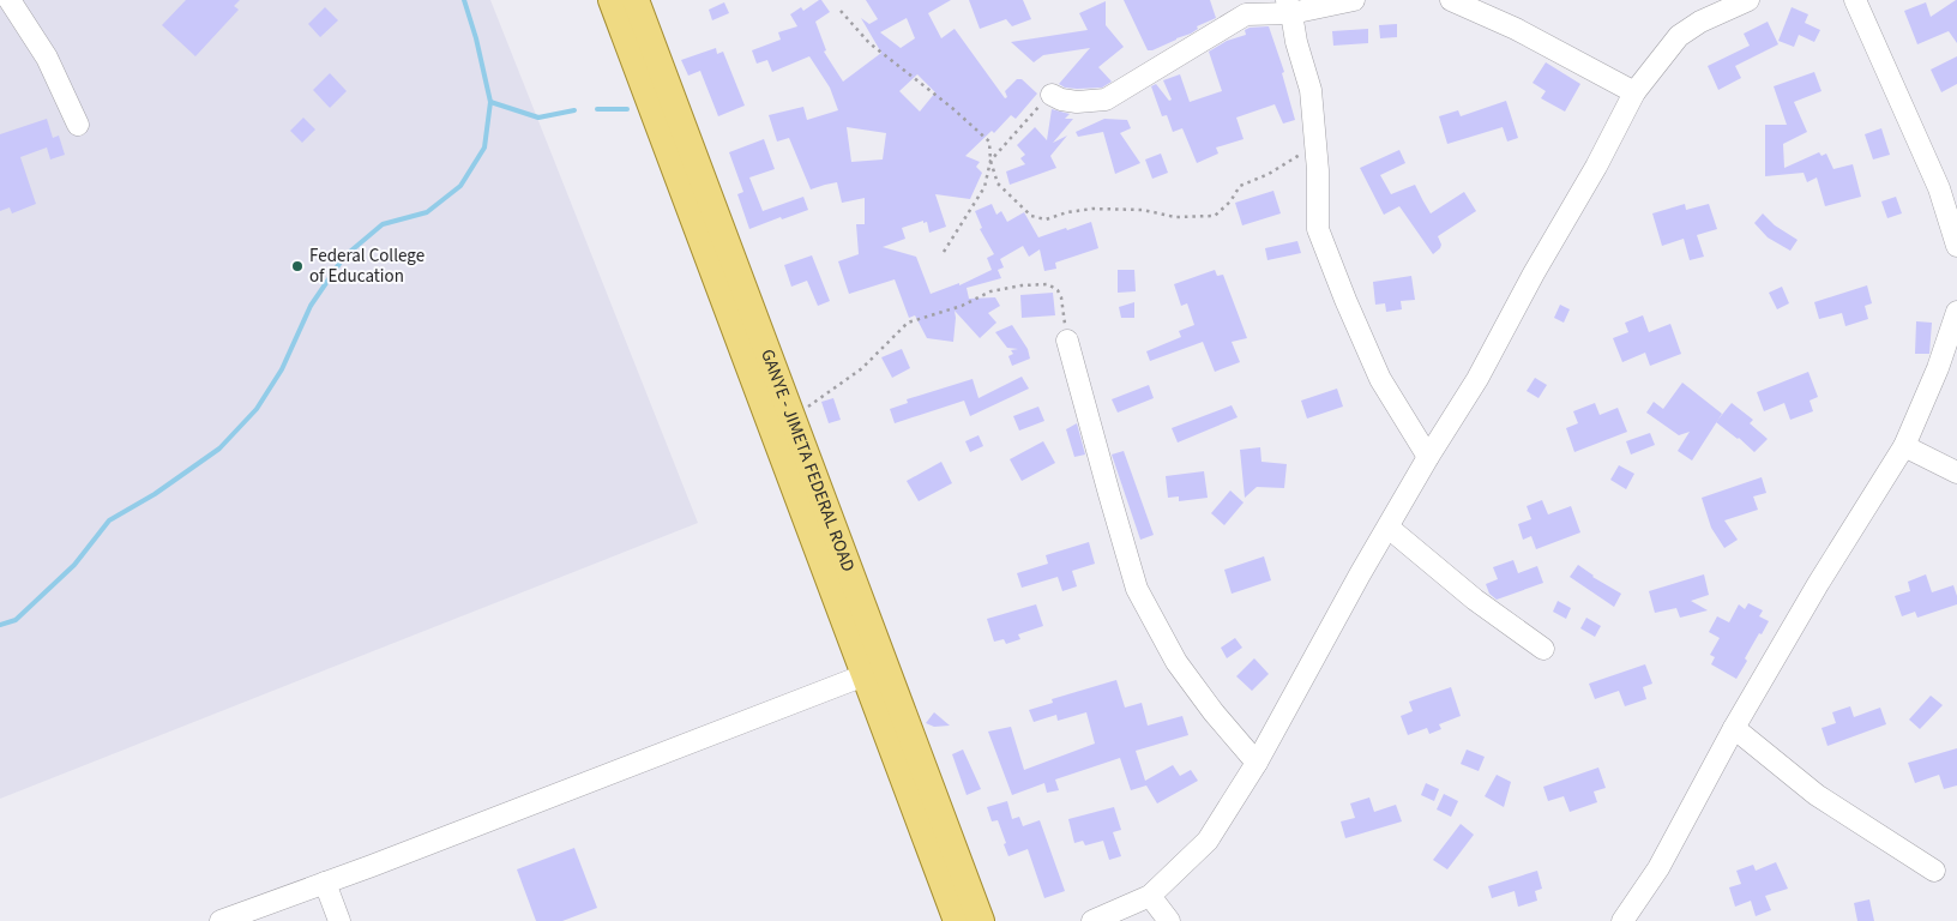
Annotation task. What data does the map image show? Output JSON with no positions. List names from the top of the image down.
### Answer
{
  "streets": {
    "main road": ["GANYE - JIMETA FEDERAL ROAD"]
  },
  "places": ["Federal College of Education"]
}
